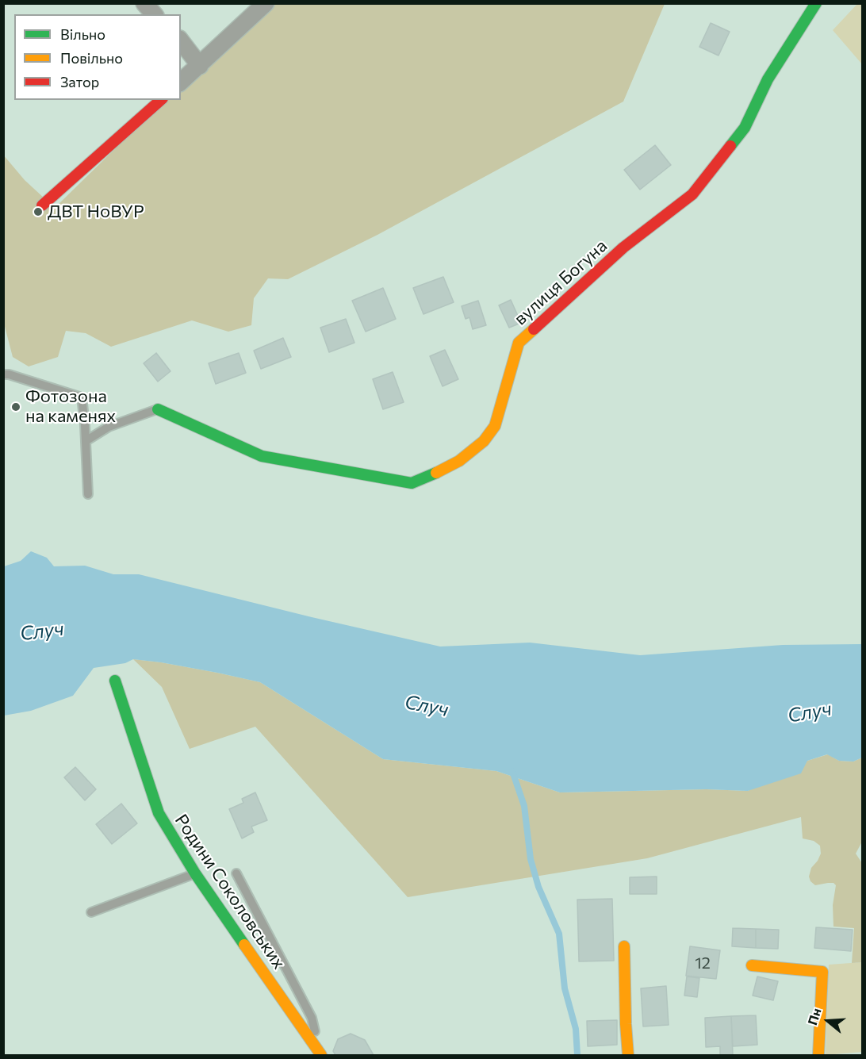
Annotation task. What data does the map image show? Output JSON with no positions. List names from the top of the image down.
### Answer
{
  "streets": {
    "street": ["вулиця Богуна", "Родини Соколовських"]
  },
  "water": ["Случ"],
  "places": ["ДВТ НоВУР", "Фотозона на каменях"],
  "house_numbers": ["12"],
  "legend": ["Вільно", "Повільно", "Затор"],
  "north": "left"
}
